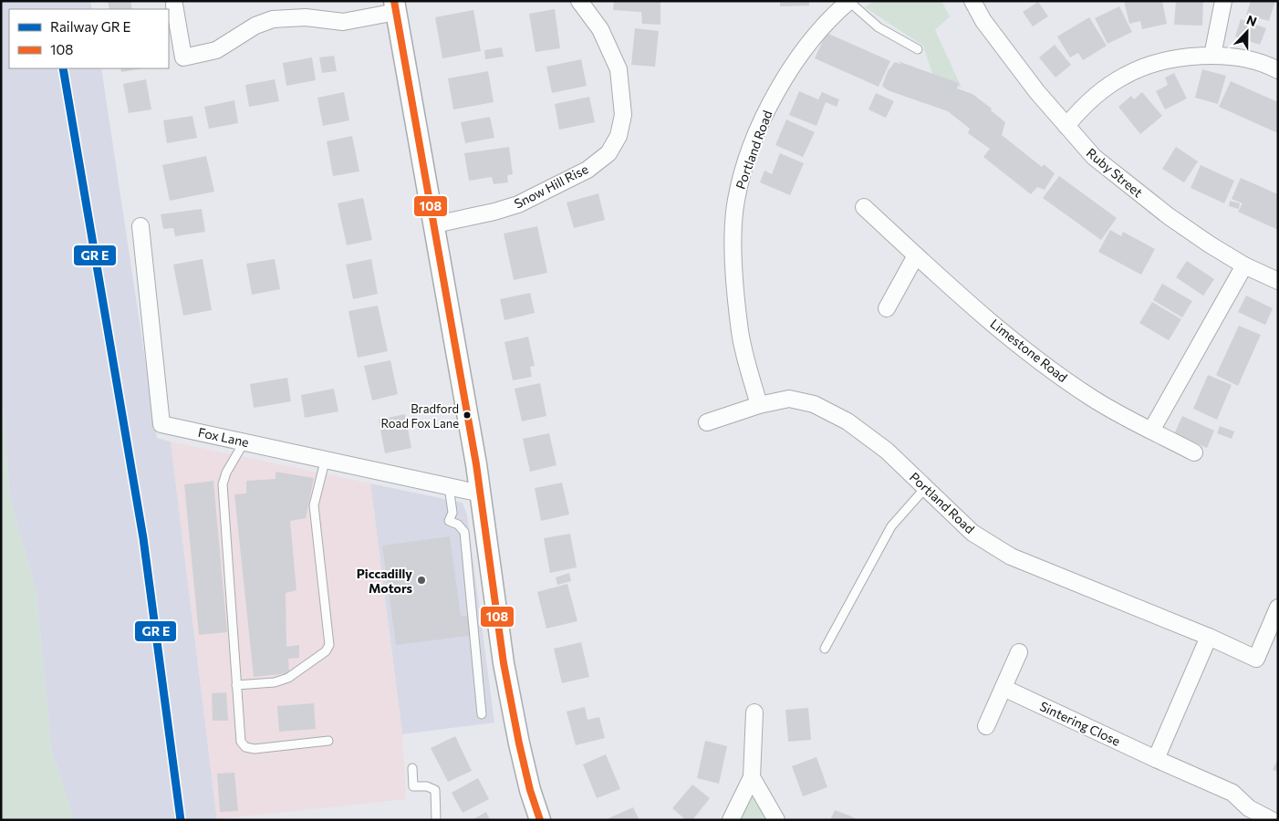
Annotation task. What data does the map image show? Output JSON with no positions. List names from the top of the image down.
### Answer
{
  "streets": {
    "street": [
      "Portland Road",
      "Ruby Street",
      "Snow Hill Rise",
      "Limestone Road",
      "Fox Lane",
      "Sintering Close"
    ]
  },
  "places": ["Bradford Road Fox Lane", "Piccadilly Motors"],
  "lines": ["transit line 108"],
  "legend": ["Railway GR E", "108"],
  "north": "top"
}
